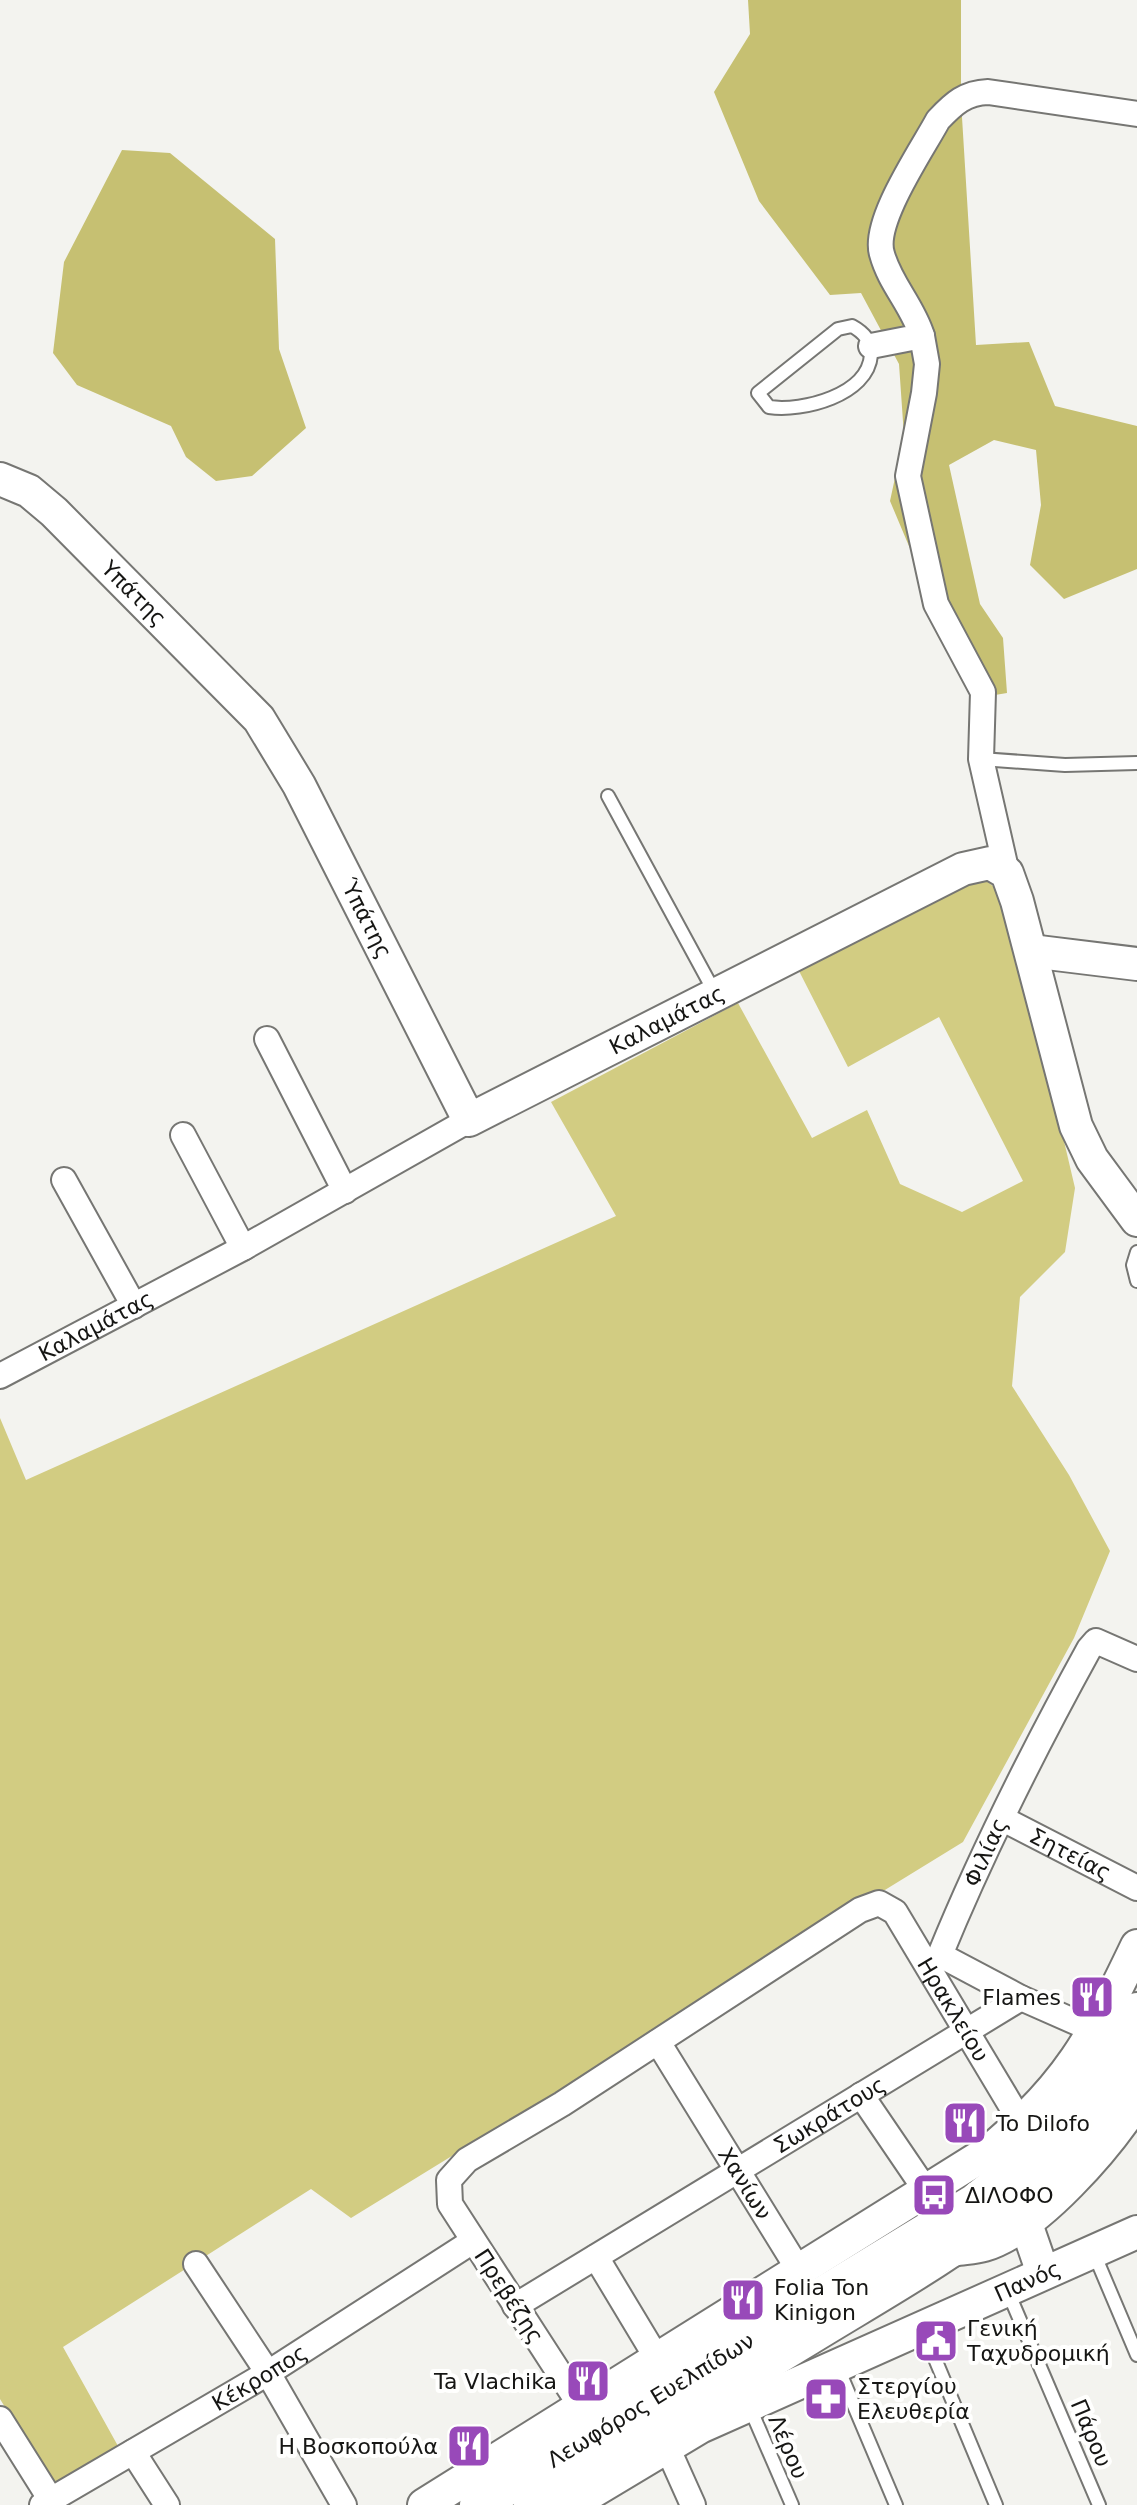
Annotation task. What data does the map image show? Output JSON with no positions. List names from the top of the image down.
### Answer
{
  "streets": {
    "main road": ["Λεωφόρος Ευελπίδων"],
    "street": [
      "Υπάτης",
      "Ύπάτης",
      "Καλαμάτας",
      "Φιλίας",
      "Σητείας",
      "Ηρακλείου",
      "Σωκράτους",
      "Χανίων",
      "Πανός",
      "Πρεβέζης",
      "Κέκροπος"
    ],
    "lane": ["Πάρου", "Λέρου"]
  },
  "crossings": [
    ["Υπάτης", "Ύπάτης"],
    ["Ύπάτης", "Καλαμάτας"],
    ["Φιλίας", "Σητείας"],
    ["Φιλίας", "Ηρακλείου"],
    ["Ηρακλείου", "Σωκράτους"],
    ["Ηρακλείου", "Χανίων"],
    ["Ηρακλείου", "Πρεβέζης"],
    ["Σωκράτους", "Χανίων"],
    ["Σωκράτους", "Πρεβέζης"],
    ["Χανίων", "Πανός"],
    ["Χανίων", "Πρεβέζης"],
    ["Χανίων", "Λεωφόρος Ευελπίδων"],
    ["Πανός", "Λεωφόρος Ευελπίδων"],
    ["Πανός", "Πάρου"],
    ["Πανός", "Λέρου"],
    ["Πρεβέζης", "Κέκροπος"]
  ],
  "places": {
    "restaurant": [
      "Flames",
      "To Dilofo",
      "Folia Ton Kinigon",
      "Ta Vlachika",
      "Η Βοσκοπούλα"
    ],
    "bus stop": ["ΔΙΛΟΦΟ"],
    "public building": ["Γενική Ταχυδρομική"],
    "pharmacy": ["Στεργίου Ελευθερία"]
  }
}
